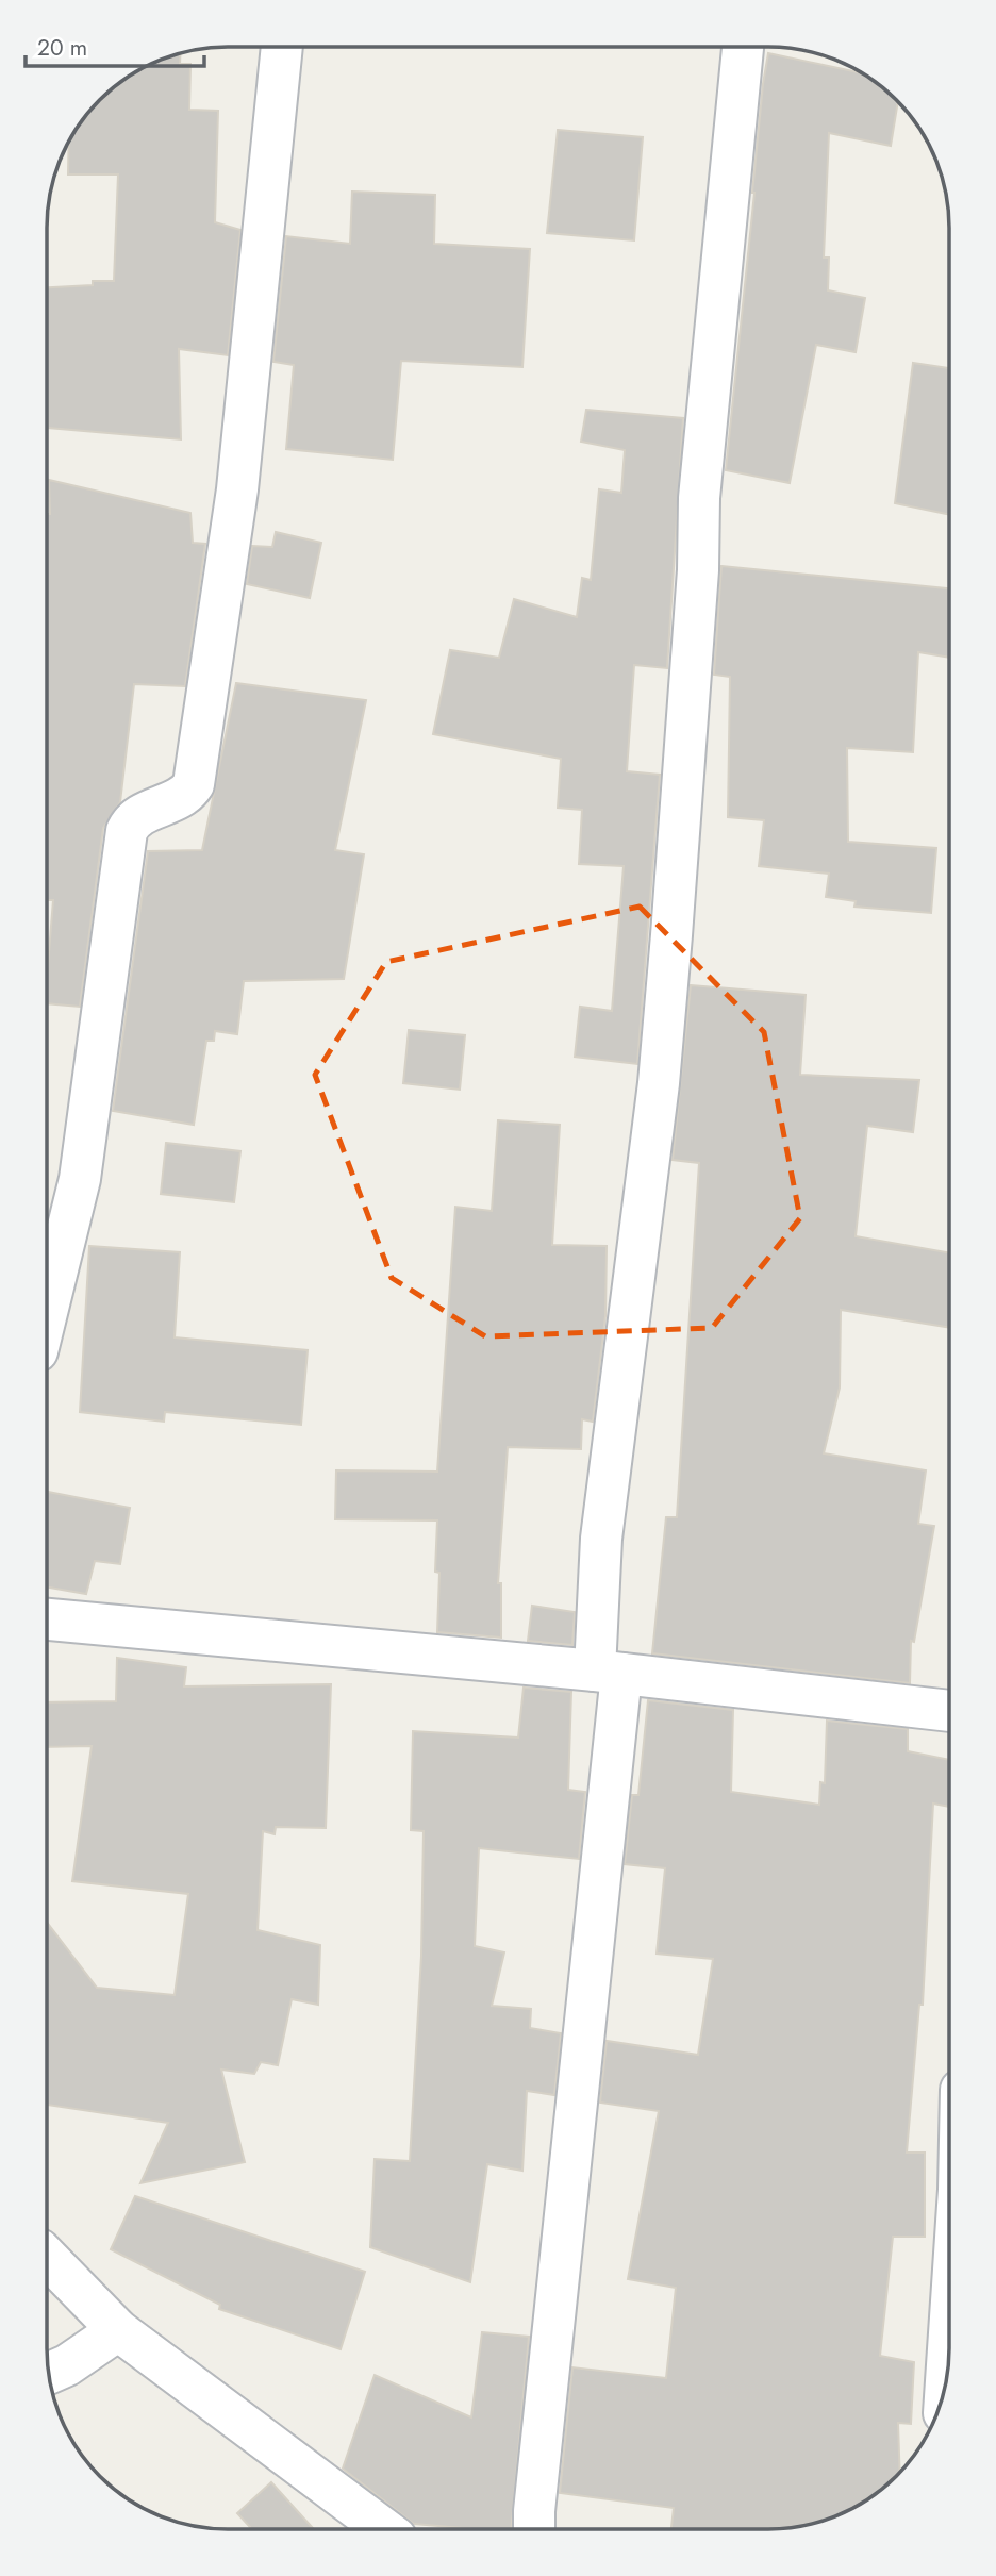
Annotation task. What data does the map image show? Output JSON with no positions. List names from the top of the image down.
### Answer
{
  "scale_bar": "20 m"
}
